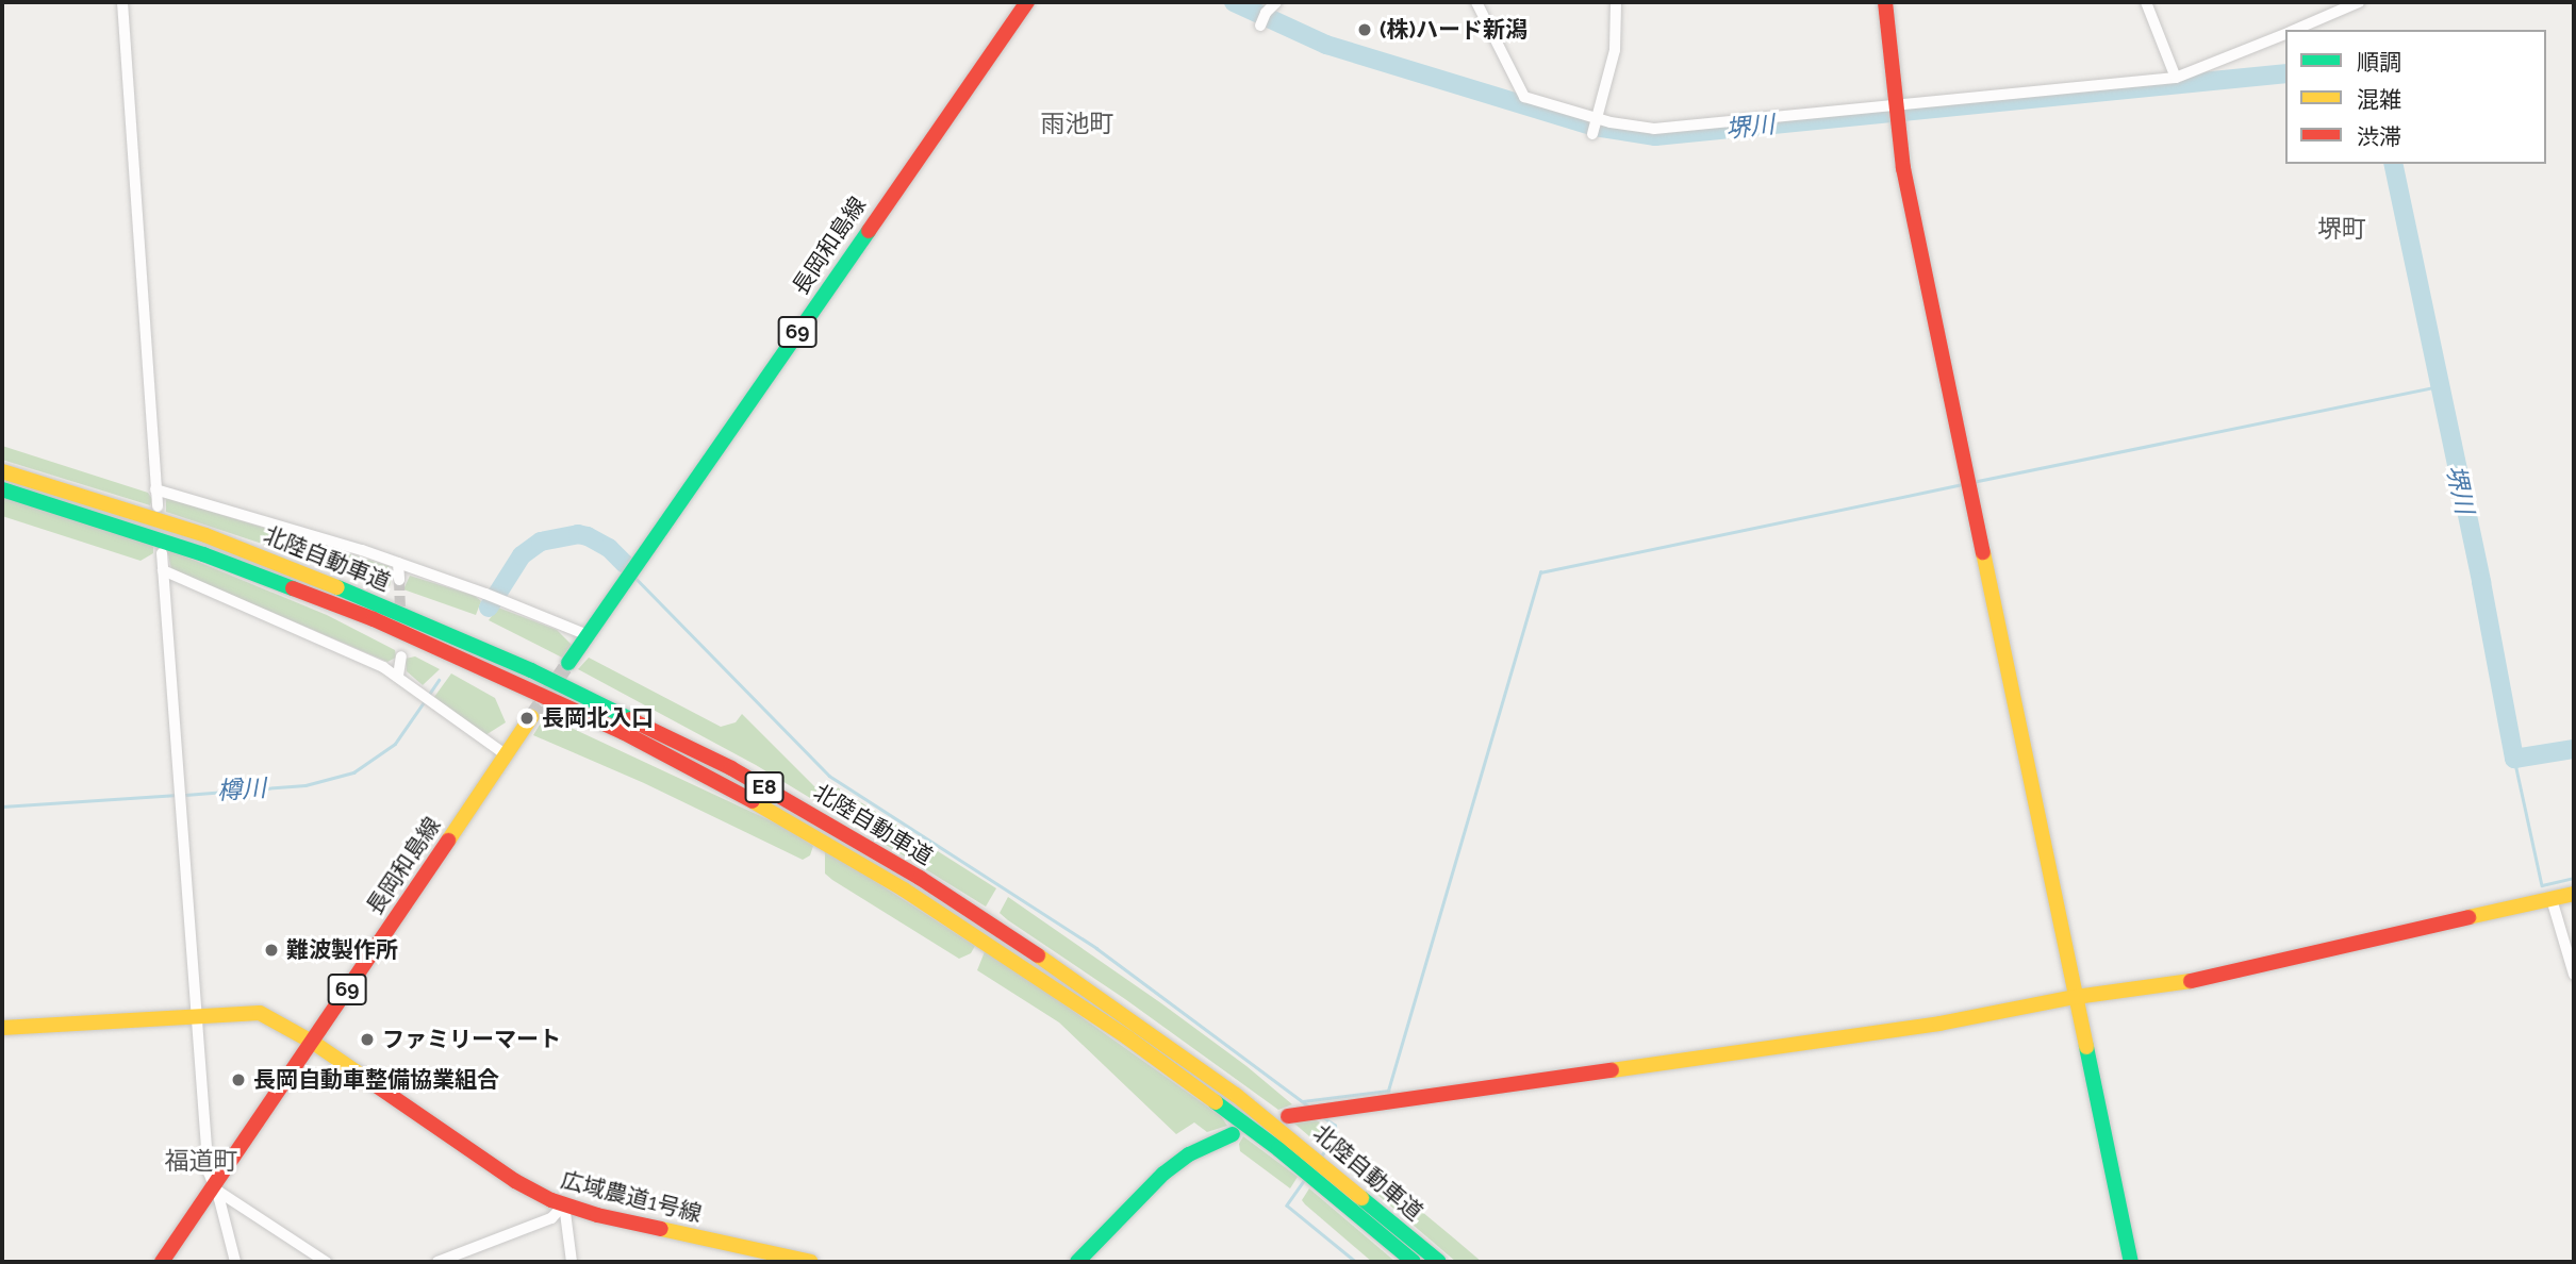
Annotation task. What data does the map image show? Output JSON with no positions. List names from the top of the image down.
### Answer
{
  "streets": {
    "main road": [
      "長岡和島線",
      "69",
      "北陸自動車道",
      "E8",
      "広域農道1号線"
    ]
  },
  "crossings": [
    ["長岡和島線", "広域農道1号線"]
  ],
  "districts": ["雨池町", "堺町", "福道町"],
  "water": ["堺川", "樽川"],
  "places": [
    "(株)ハード新潟",
    "長岡北入口",
    "難波製作所",
    "ファミリーマート",
    "長岡自動車整備協業組合"
  ],
  "legend": ["順調", "混雑", "渋滞"]
}
